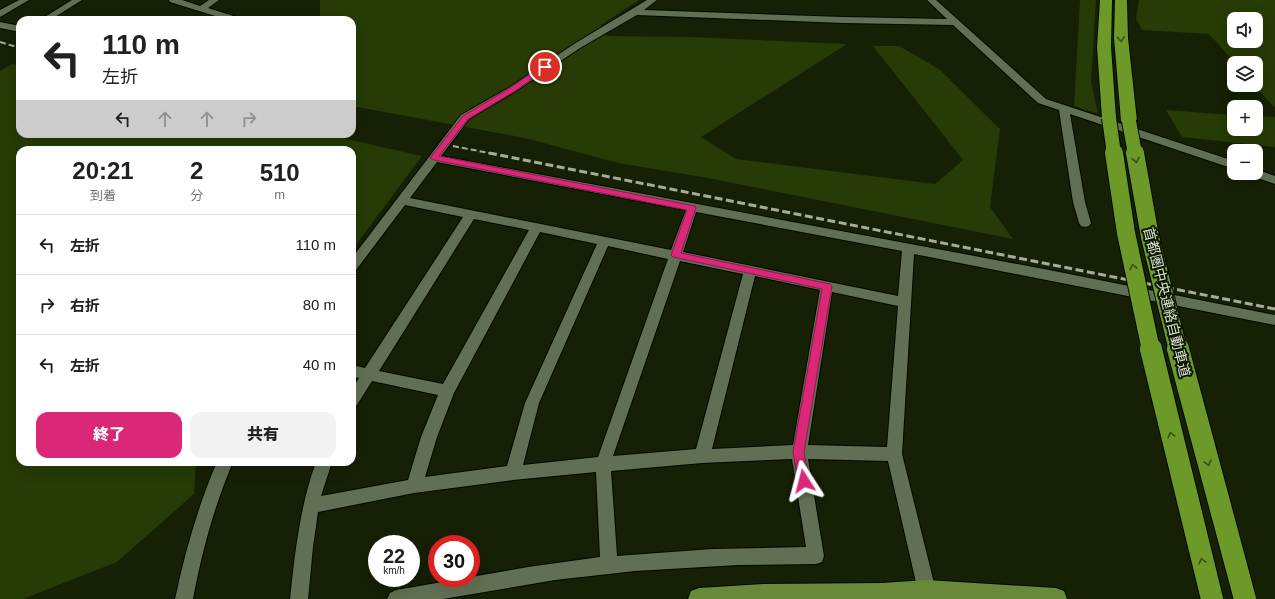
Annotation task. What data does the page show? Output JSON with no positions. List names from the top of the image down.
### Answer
{
  "streets": {
    "highway": ["首都圏中央連絡自動車道"]
  },
  "page": {
    "map_buttons": ["+", "−"],
    "turn": ["110 m", "左折"],
    "eta": [
      "20:21",
      "到着",
      "2",
      "分",
      "510",
      "m"
    ],
    "list": [
      {
        "name": "左折",
        "value": "110 m"
      },
      {
        "name": "右折",
        "value": "80 m"
      },
      {
        "name": "左折",
        "value": "40 m"
      }
    ],
    "buttons": ["終了", "共有"],
    "speed": "22 km/h",
    "limit": "30"
  }
}
